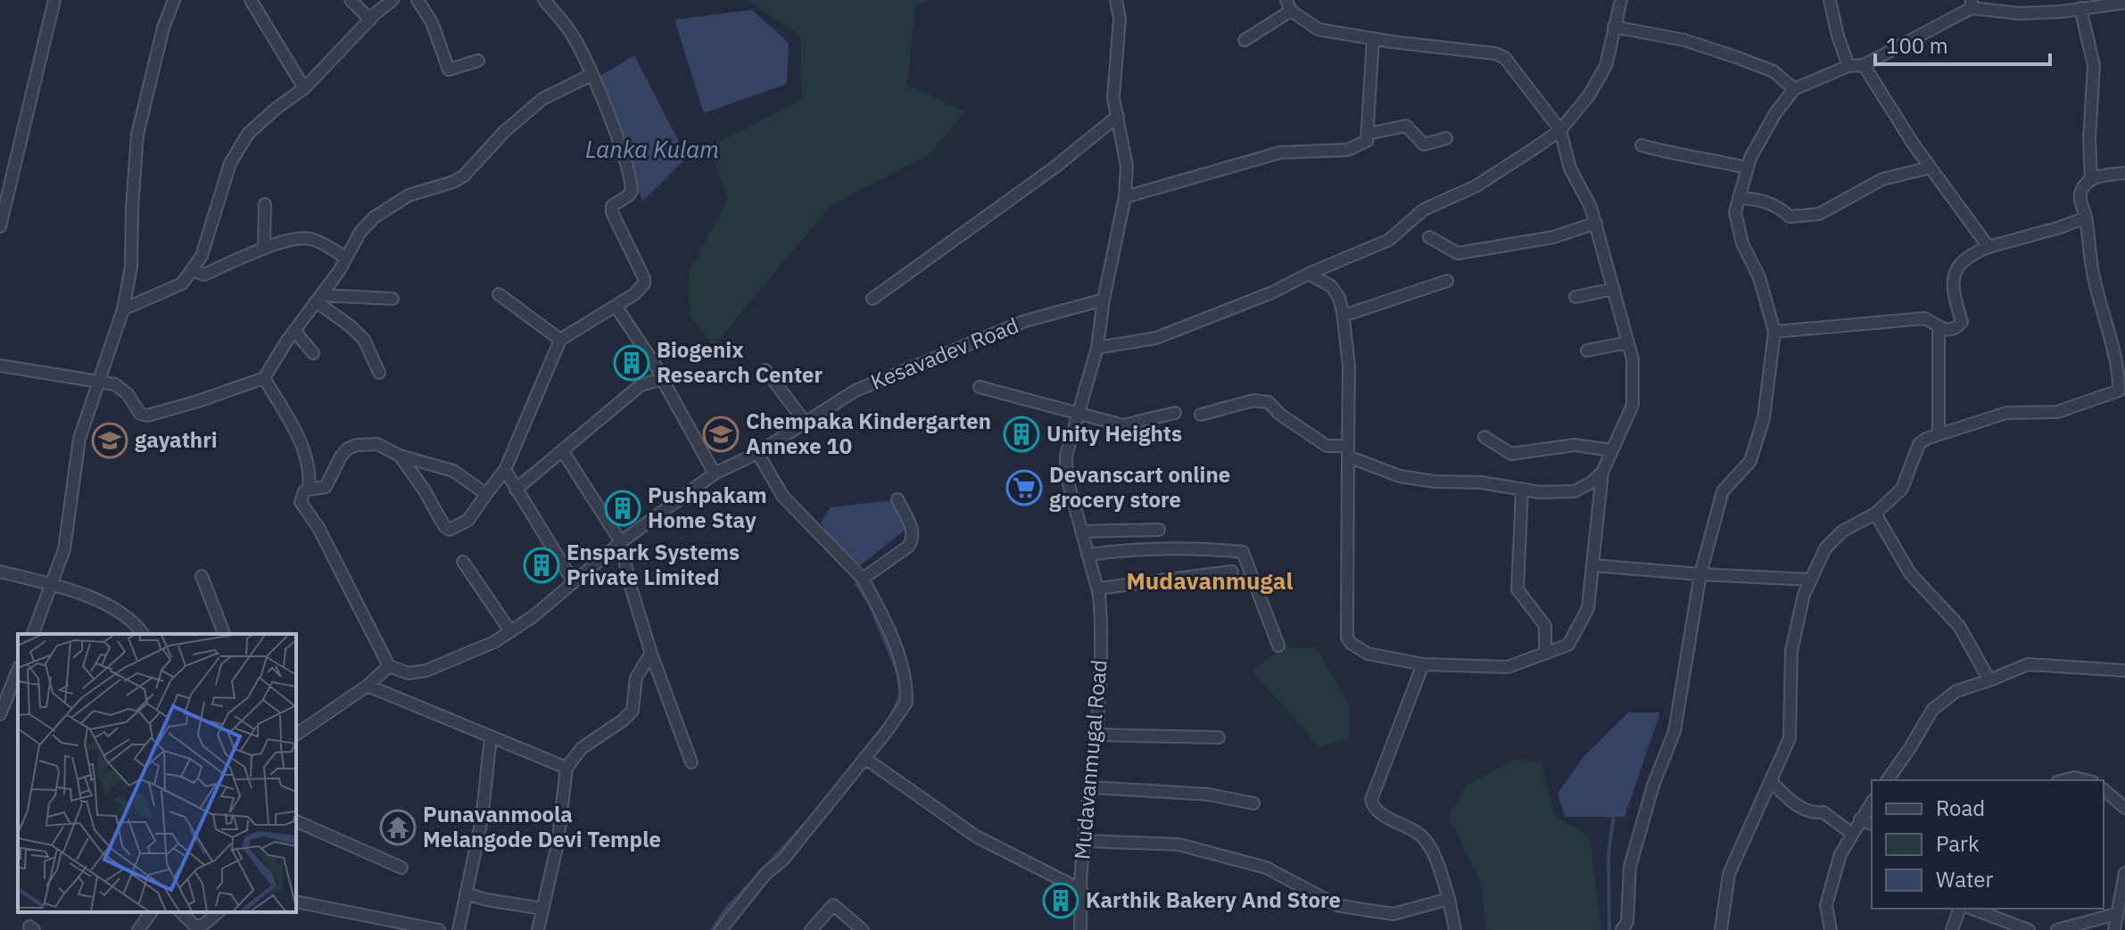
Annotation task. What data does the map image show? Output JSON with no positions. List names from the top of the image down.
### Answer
{
  "streets": {
    "street": ["Kesavadev Road", "Mudavanmugal Road"]
  },
  "crossings": [
    ["Kesavadev Road", "Mudavanmugal Road"]
  ],
  "districts": ["Mudavanmugal"],
  "water": ["Lanka Kulam"],
  "places": {
    "building": [
      "Biogenix Research Center",
      "Unity Heights",
      "Pushpakam Home Stay",
      "Enspark Systems Private Limited",
      "Karthik Bakery And Store"
    ],
    "school or university": ["Chempaka Kindergarten Annexe 10", "gayathri"],
    "supermarket": ["Devanscart online grocery store"],
    "temple": ["Punavanmoola Melangode Devi Temple"]
  },
  "legend": ["Road", "Park", "Water"],
  "scale_bar": "100 m"
}
